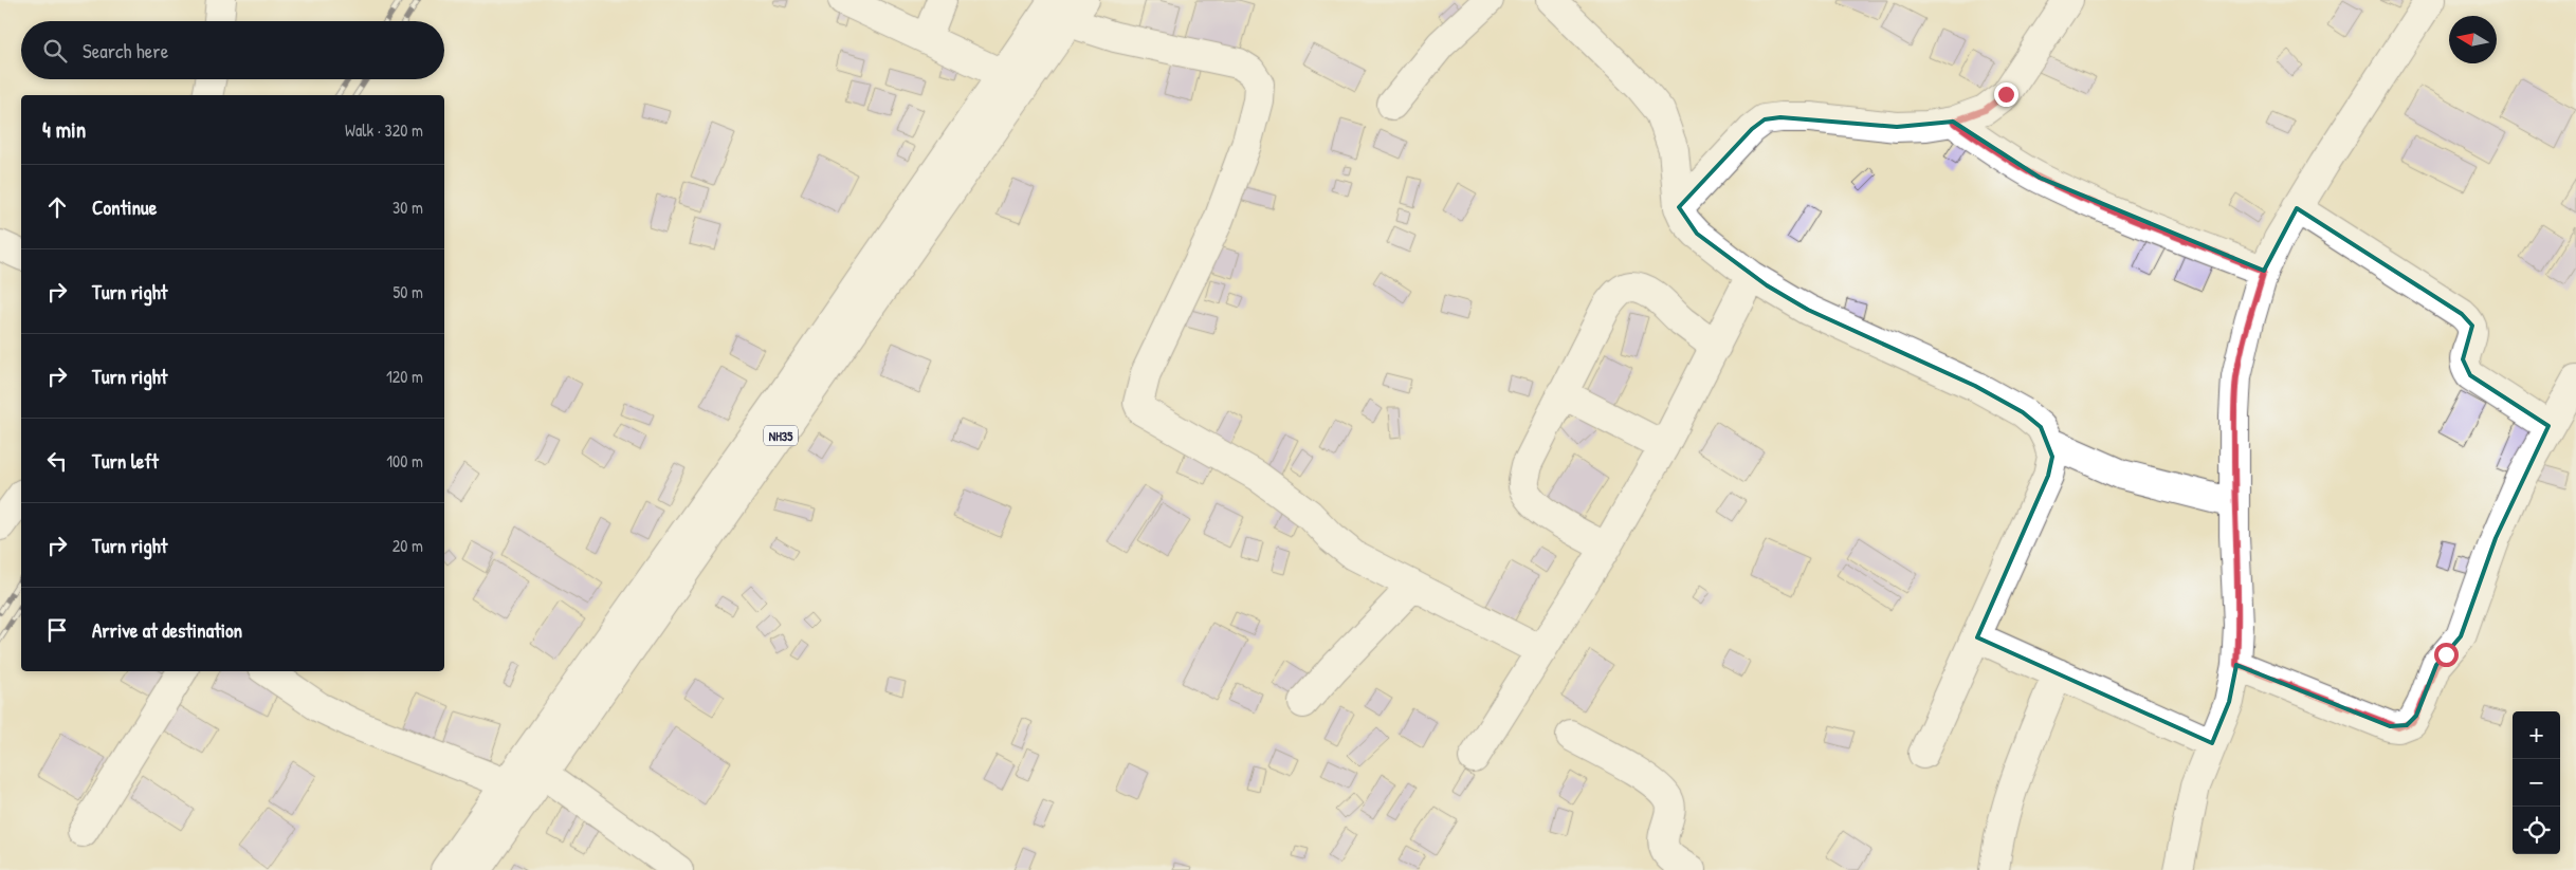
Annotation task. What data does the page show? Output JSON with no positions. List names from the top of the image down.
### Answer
{
  "streets": {
    "main road": ["NH35"]
  },
  "north": "left",
  "page": {
    "search": "Search here",
    "heading": ["4 min", "Walk · 320 m"],
    "list": [
      ["Continue", "30 m"],
      ["Turn right", "50 m"],
      ["Turn right", "120 m"],
      ["Turn left", "100 m"],
      ["Turn right", "20 m"],
      "Arrive at destination"
    ],
    "map_buttons": ["+", "−"]
  }
}
